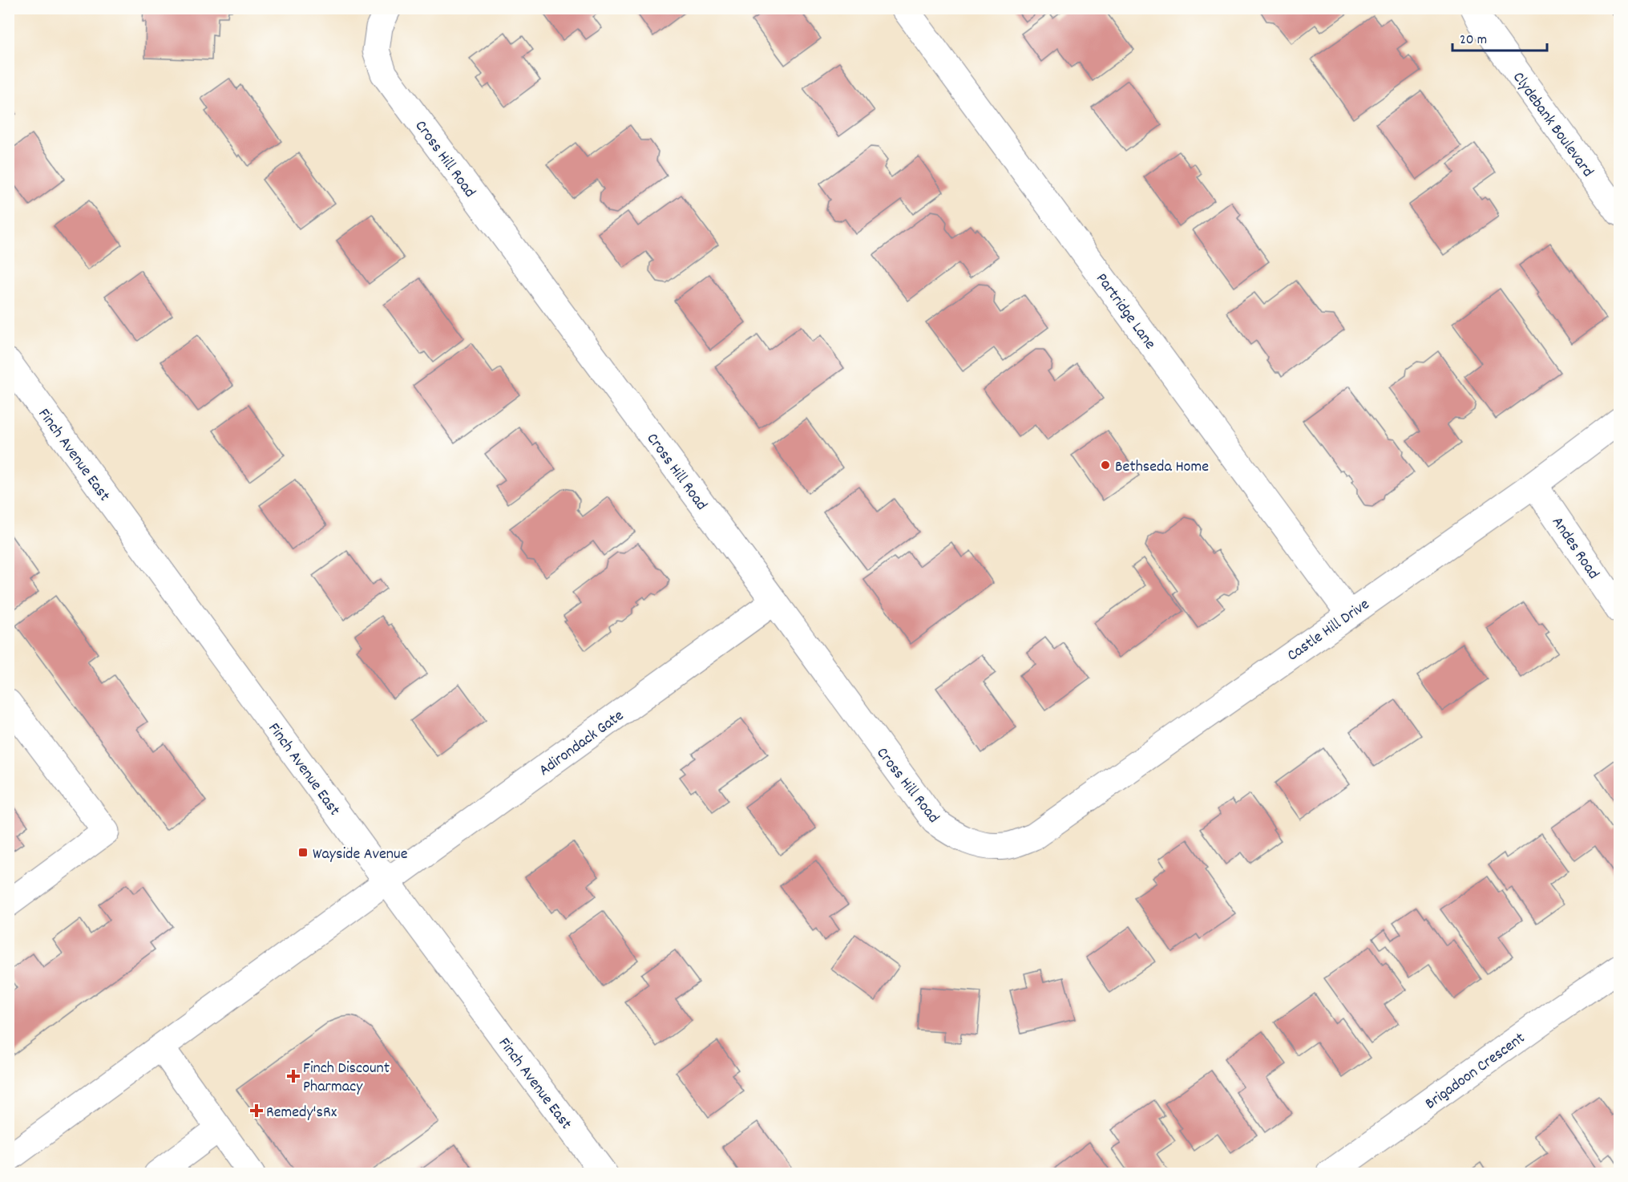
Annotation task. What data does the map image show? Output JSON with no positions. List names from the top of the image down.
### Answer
{
  "streets": {
    "street": [
      "Clydebank Boulevard",
      "Cross Hill Road",
      "Partridge Lane",
      "Finch Avenue East",
      "Andes Road",
      "Castle Hill Drive",
      "Adirondack Gate",
      "Brigadoon Crescent"
    ]
  },
  "crossings": [
    ["Cross Hill Road", "Castle Hill Drive"],
    ["Cross Hill Road", "Adirondack Gate"],
    ["Partridge Lane", "Castle Hill Drive"],
    ["Finch Avenue East", "Adirondack Gate"],
    ["Andes Road", "Castle Hill Drive"]
  ],
  "places": {
    "other": ["Bethseda Home"],
    "transit": ["Wayside Avenue"],
    "health": ["Finch Discount Pharmacy", "Remedy'sRx"]
  },
  "scale_bar": "20 m"
}
